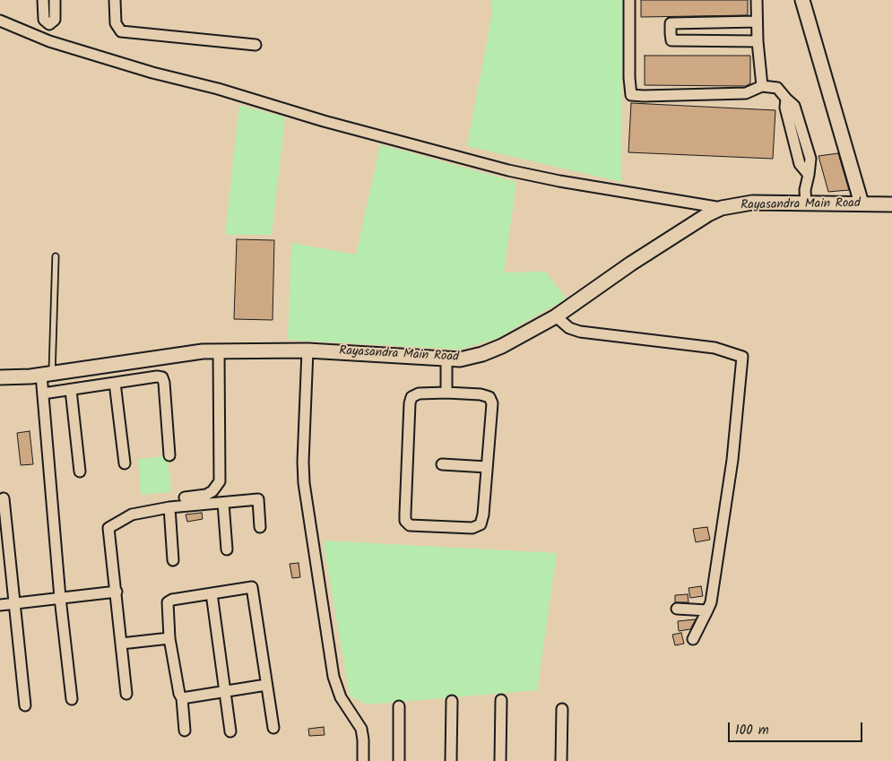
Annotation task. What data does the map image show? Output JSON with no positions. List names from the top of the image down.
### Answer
{
  "streets": {
    "street": ["Rayasandra Main Road"]
  },
  "scale_bar": "100 m"
}
